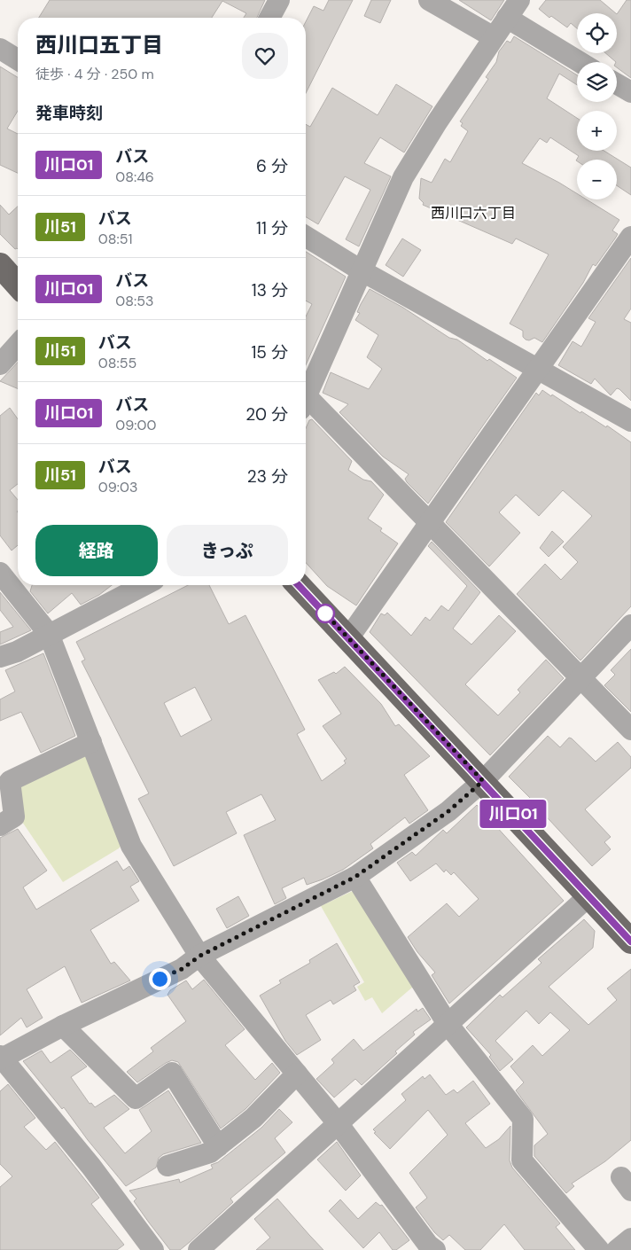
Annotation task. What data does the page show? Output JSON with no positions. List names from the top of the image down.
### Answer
{
  "districts": ["西川口六丁目"],
  "lines": ["bus line 川口01"],
  "page": {
    "on_map": "川口01",
    "map_buttons": ["+", "−"],
    "heading": [
      ["西川口五丁目", "徒歩 · 4 分 · 250 m"],
      "発車時刻"
    ],
    "list": [
      {
        "mark": "川口01",
        "name": "バス",
        "note": "08:46",
        "value": "6 分"
      },
      {
        "mark": "川51",
        "name": "バス",
        "note": "08:51",
        "value": "11 分"
      },
      {
        "mark": "川口01",
        "name": "バス",
        "note": "08:53",
        "value": "13 分"
      },
      {
        "mark": "川51",
        "name": "バス",
        "note": "08:55",
        "value": "15 分"
      },
      {
        "mark": "川口01",
        "name": "バス",
        "note": "09:00",
        "value": "20 分"
      },
      {
        "mark": "川51",
        "name": "バス",
        "note": "09:03",
        "value": "23 分"
      }
    ],
    "buttons": ["経路", "きっぷ"]
  }
}
